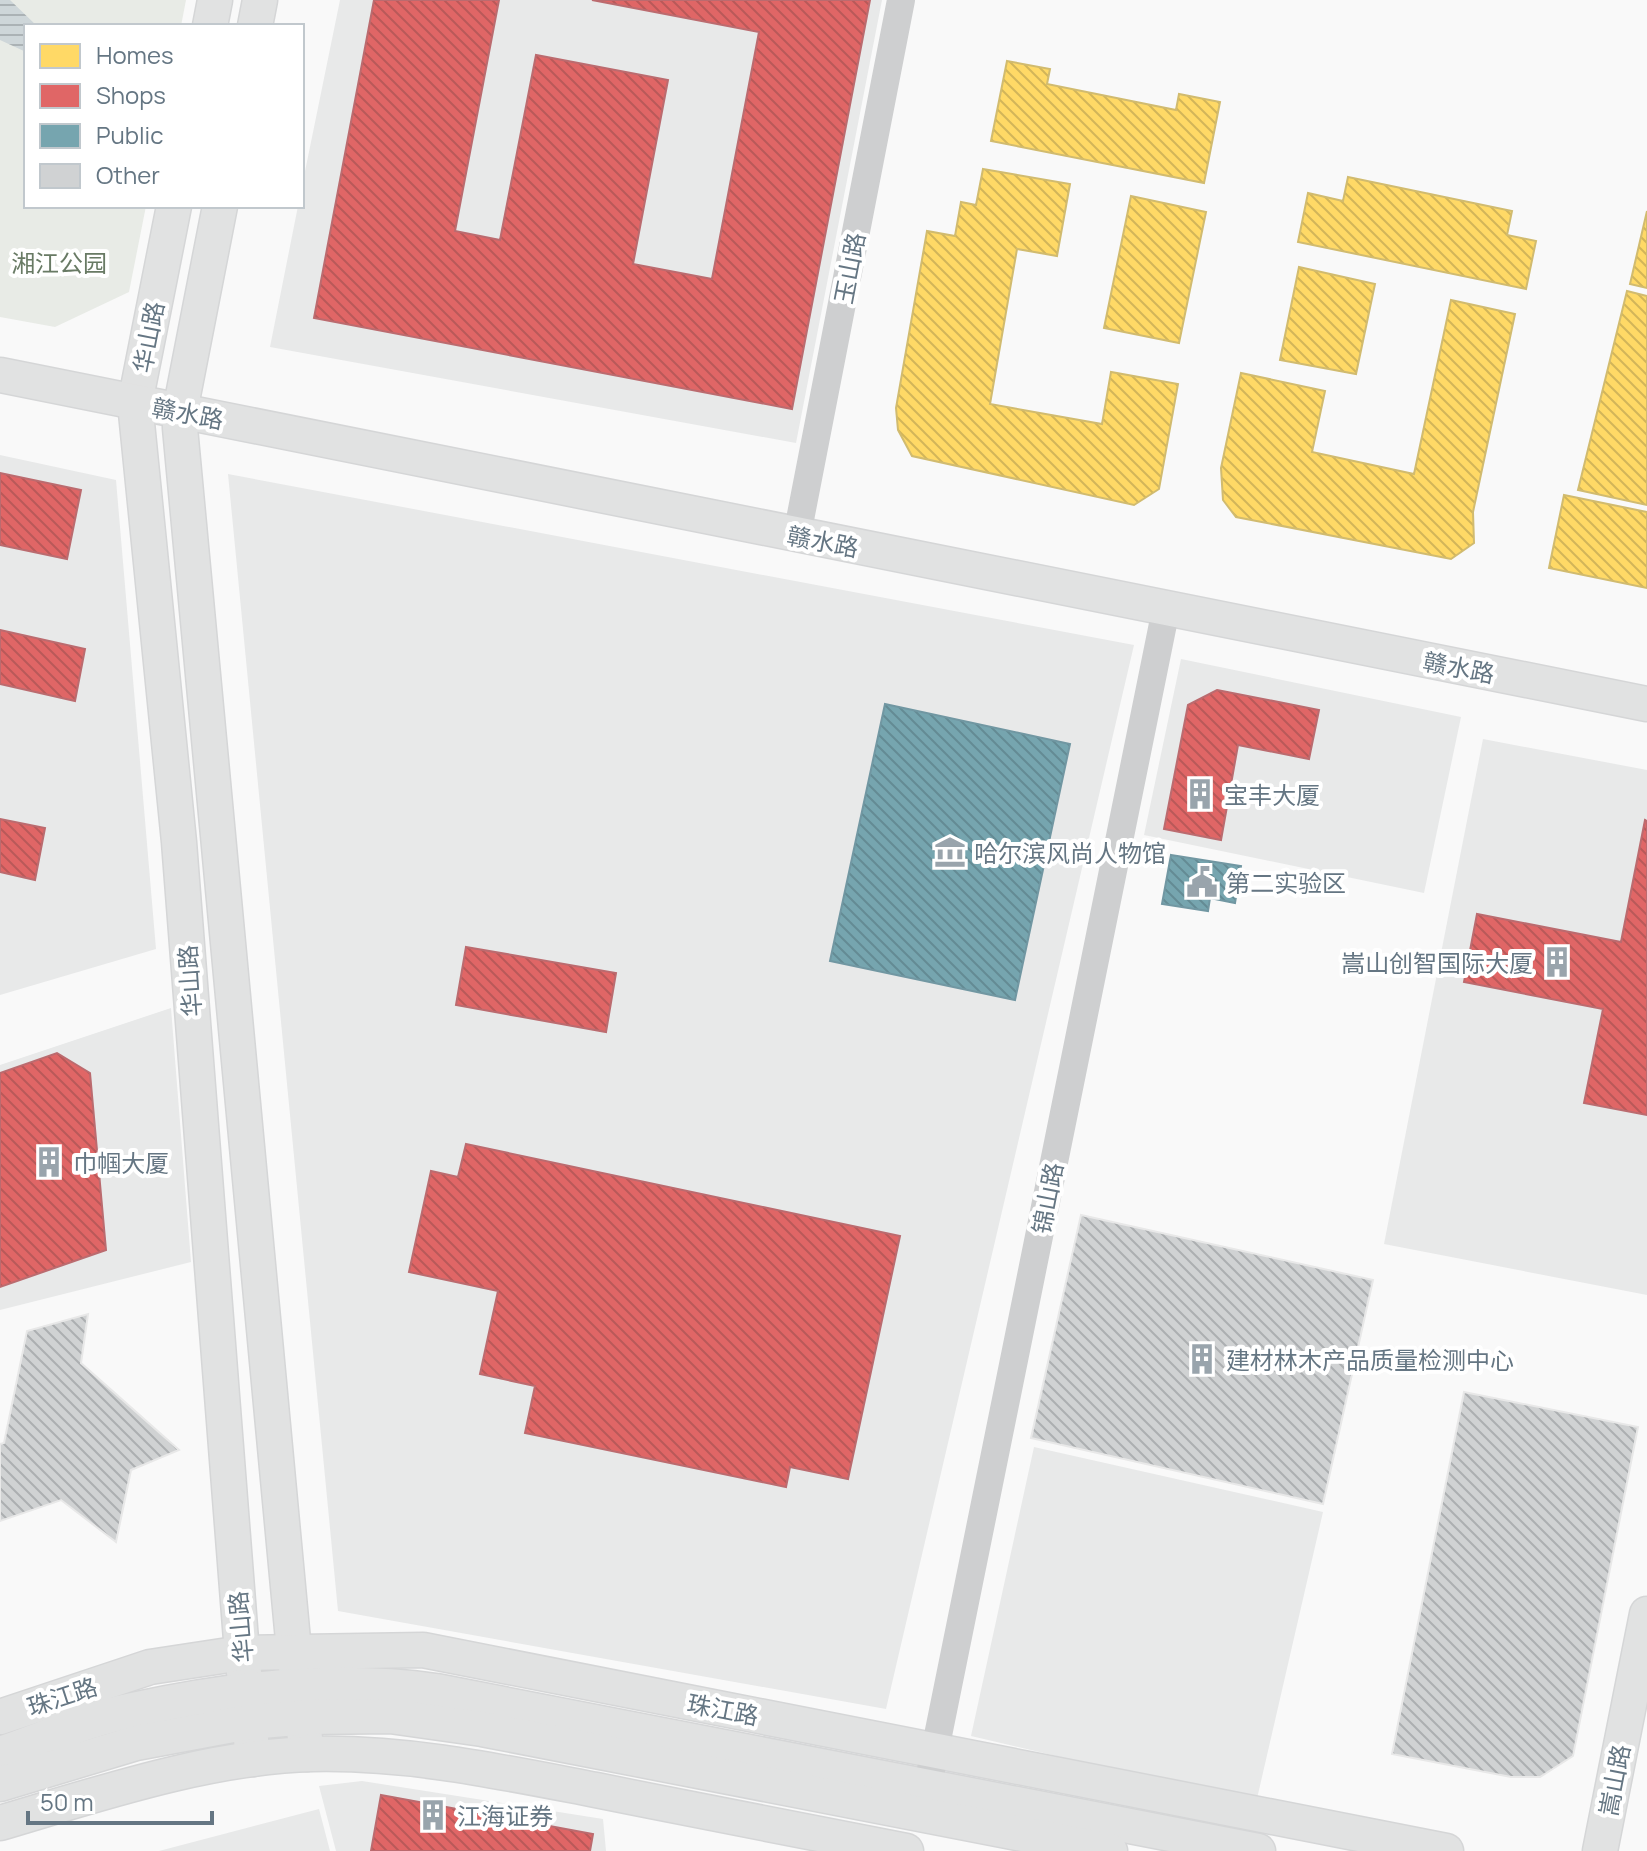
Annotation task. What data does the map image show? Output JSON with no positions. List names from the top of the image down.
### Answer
{
  "streets": {
    "main road": [
      "华山路",
      "赣水路",
      "珠江路",
      "嵩山路"
    ],
    "street": ["玉山路", "锦山路"]
  },
  "crossings": [
    ["玉山路", "赣水路"],
    ["华山路", "赣水路"],
    ["华山路", "珠江路"],
    ["赣水路", "锦山路"],
    ["锦山路", "珠江路"]
  ],
  "parks": ["湘江公园"],
  "places": {
    "building": [
      "宝丰大厦",
      "嵩山创智国际大厦",
      "巾帼大厦",
      "建材林木产品质量检测中心",
      "江海证券"
    ],
    "museum": ["哈尔滨风尚人物馆"],
    "public building": ["第二实验区"]
  },
  "legend": [
    "Homes",
    "Shops",
    "Public",
    "Other"
  ],
  "scale_bar": "50 m"
}
